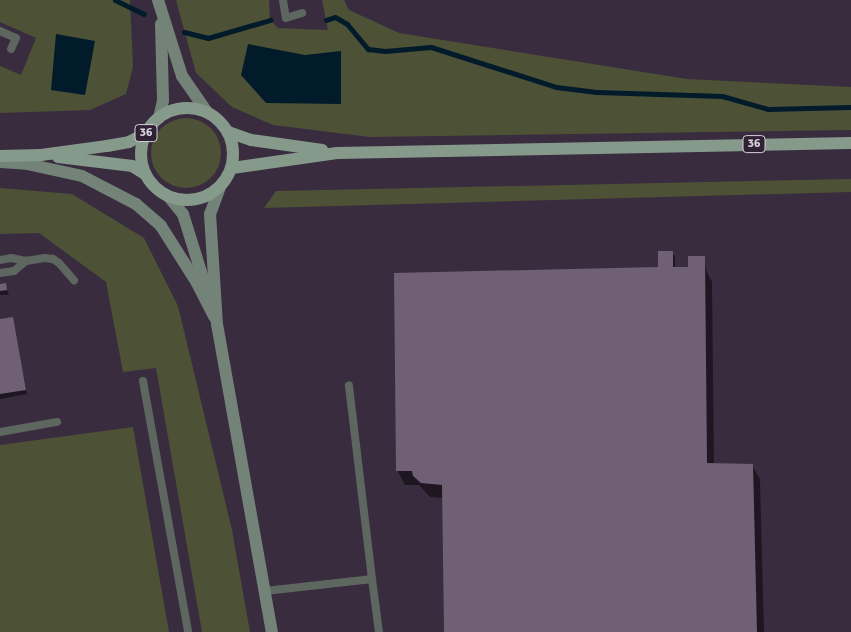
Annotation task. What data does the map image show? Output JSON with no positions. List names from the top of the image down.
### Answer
{
  "streets": {
    "main road": ["36"]
  }
}
